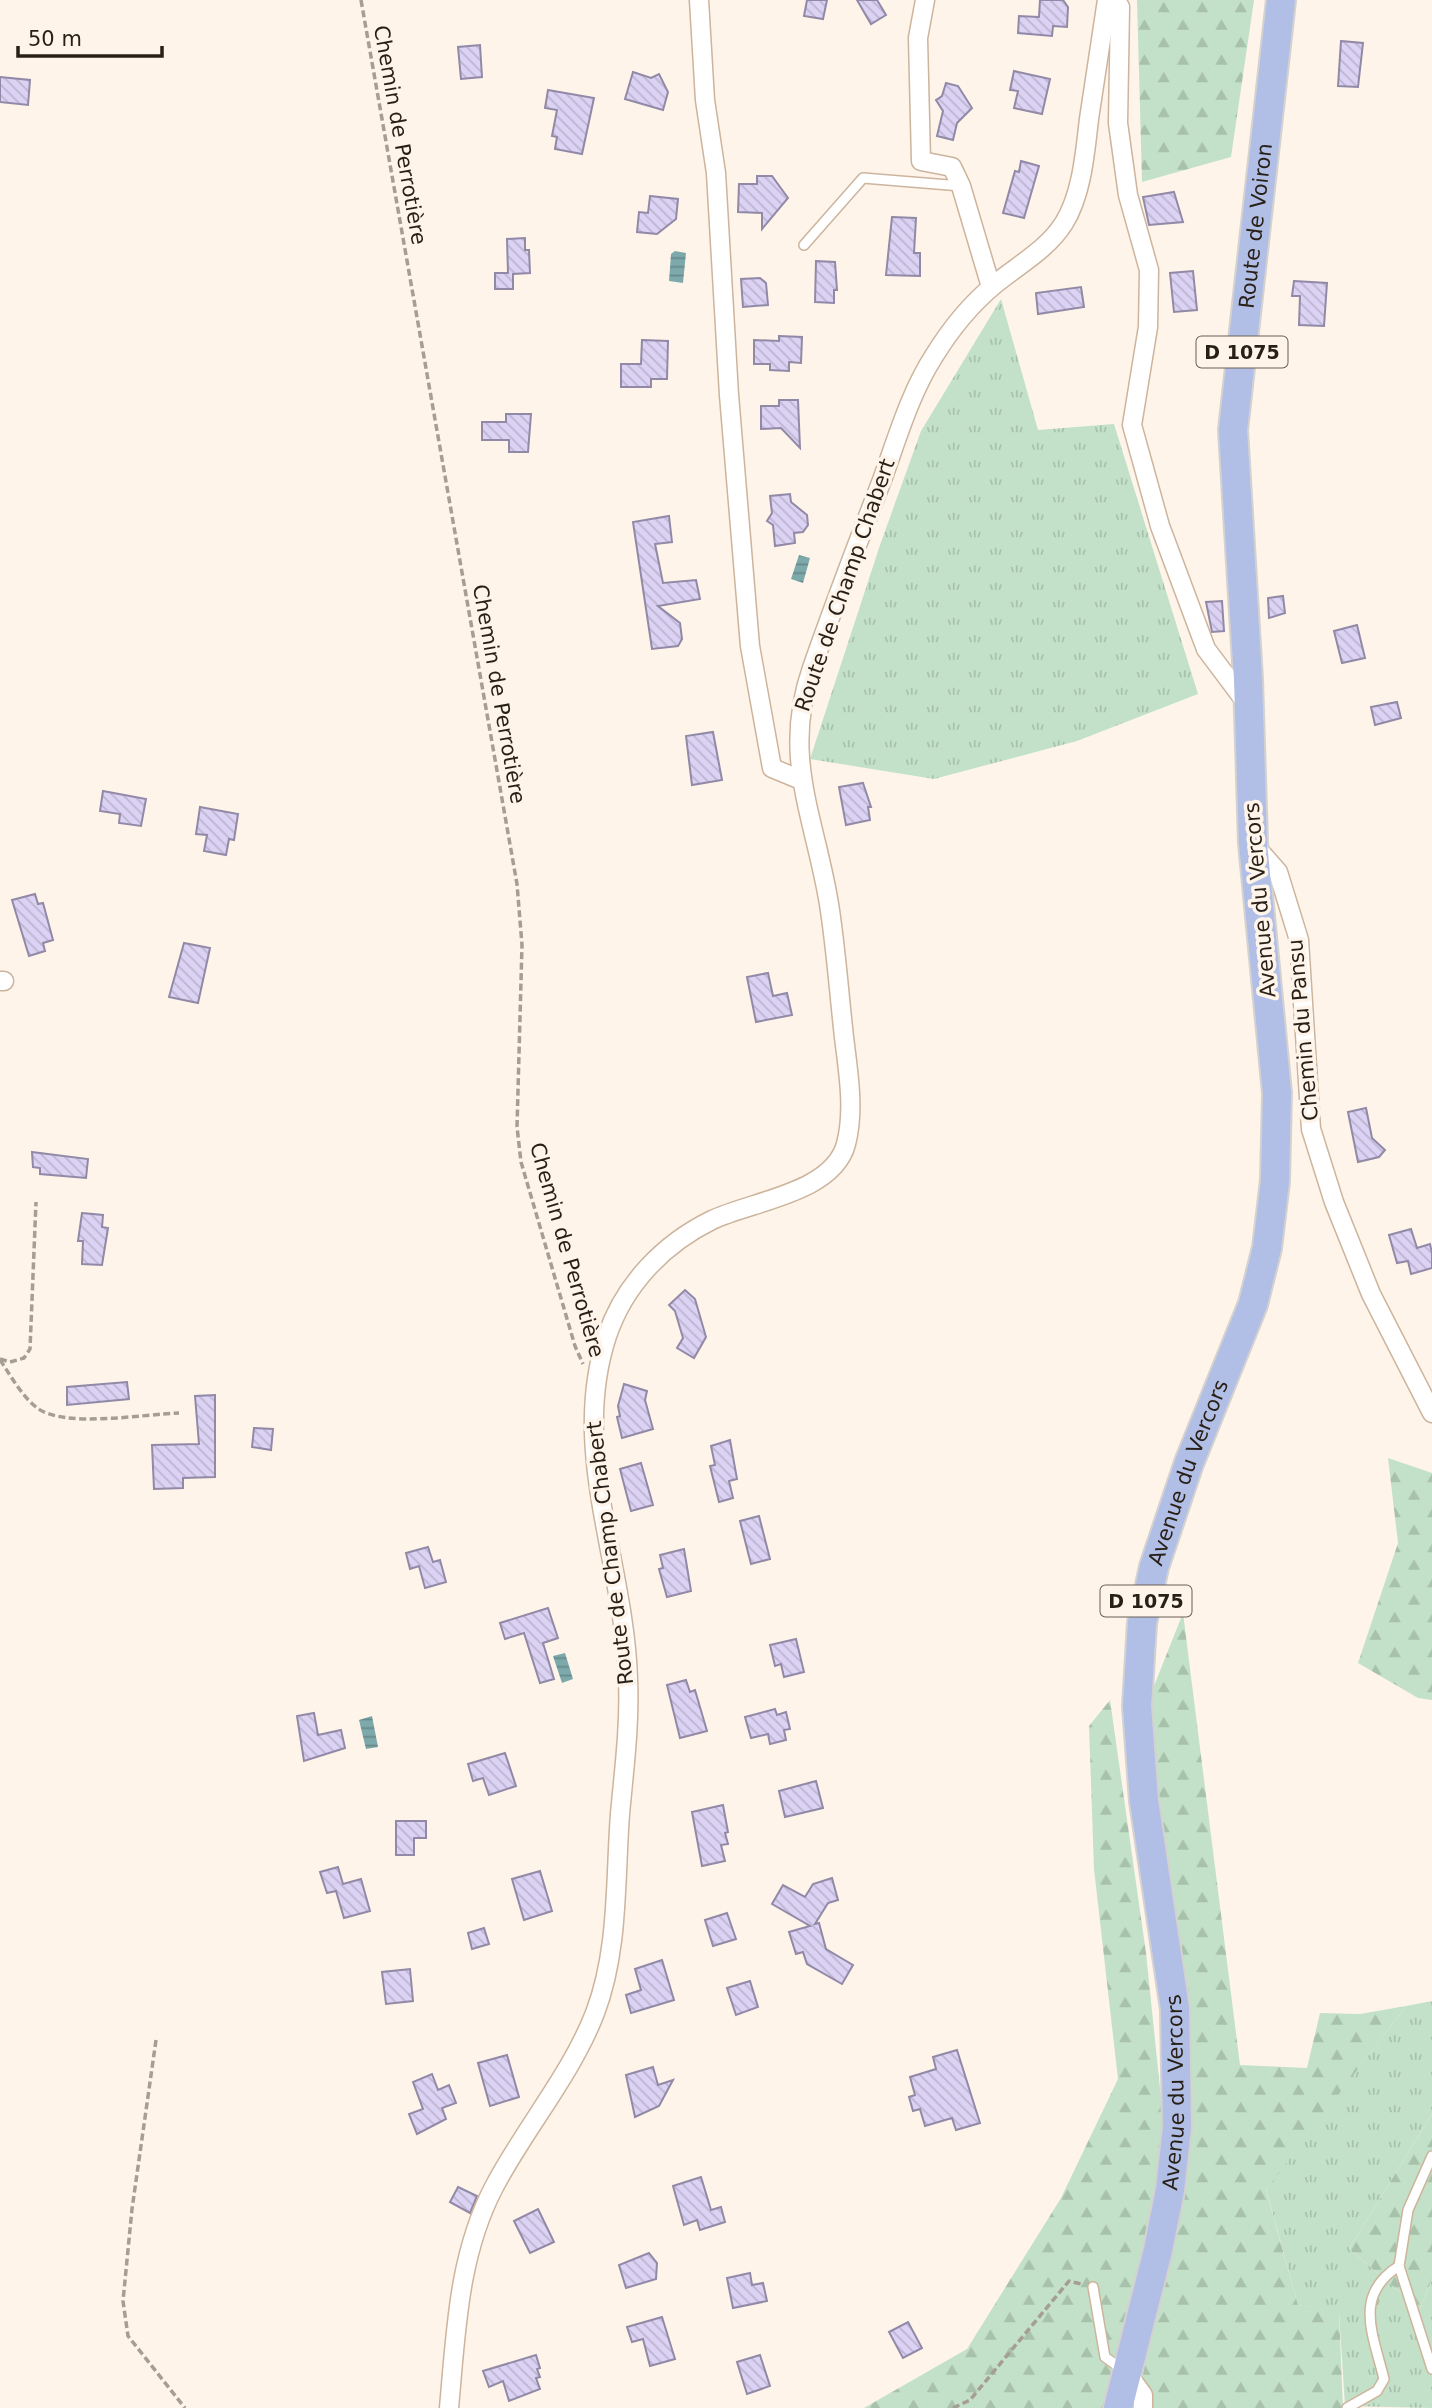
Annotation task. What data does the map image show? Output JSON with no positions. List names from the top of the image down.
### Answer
{
  "streets": {
    "main road": ["Route de Voiron", "D 1075", "Avenue du Vercors"],
    "street": ["Route de Champ Chabert", "Chemin du Pansu"],
    "path": ["Chemin de Perrotière"]
  },
  "crossings": [
    ["Chemin de Perrotière", "Route de Champ Chabert"],
    ["Route de Voiron", "Avenue du Vercors"],
    ["Avenue du Vercors", "Chemin du Pansu"]
  ],
  "scale_bar": "50 m"
}
